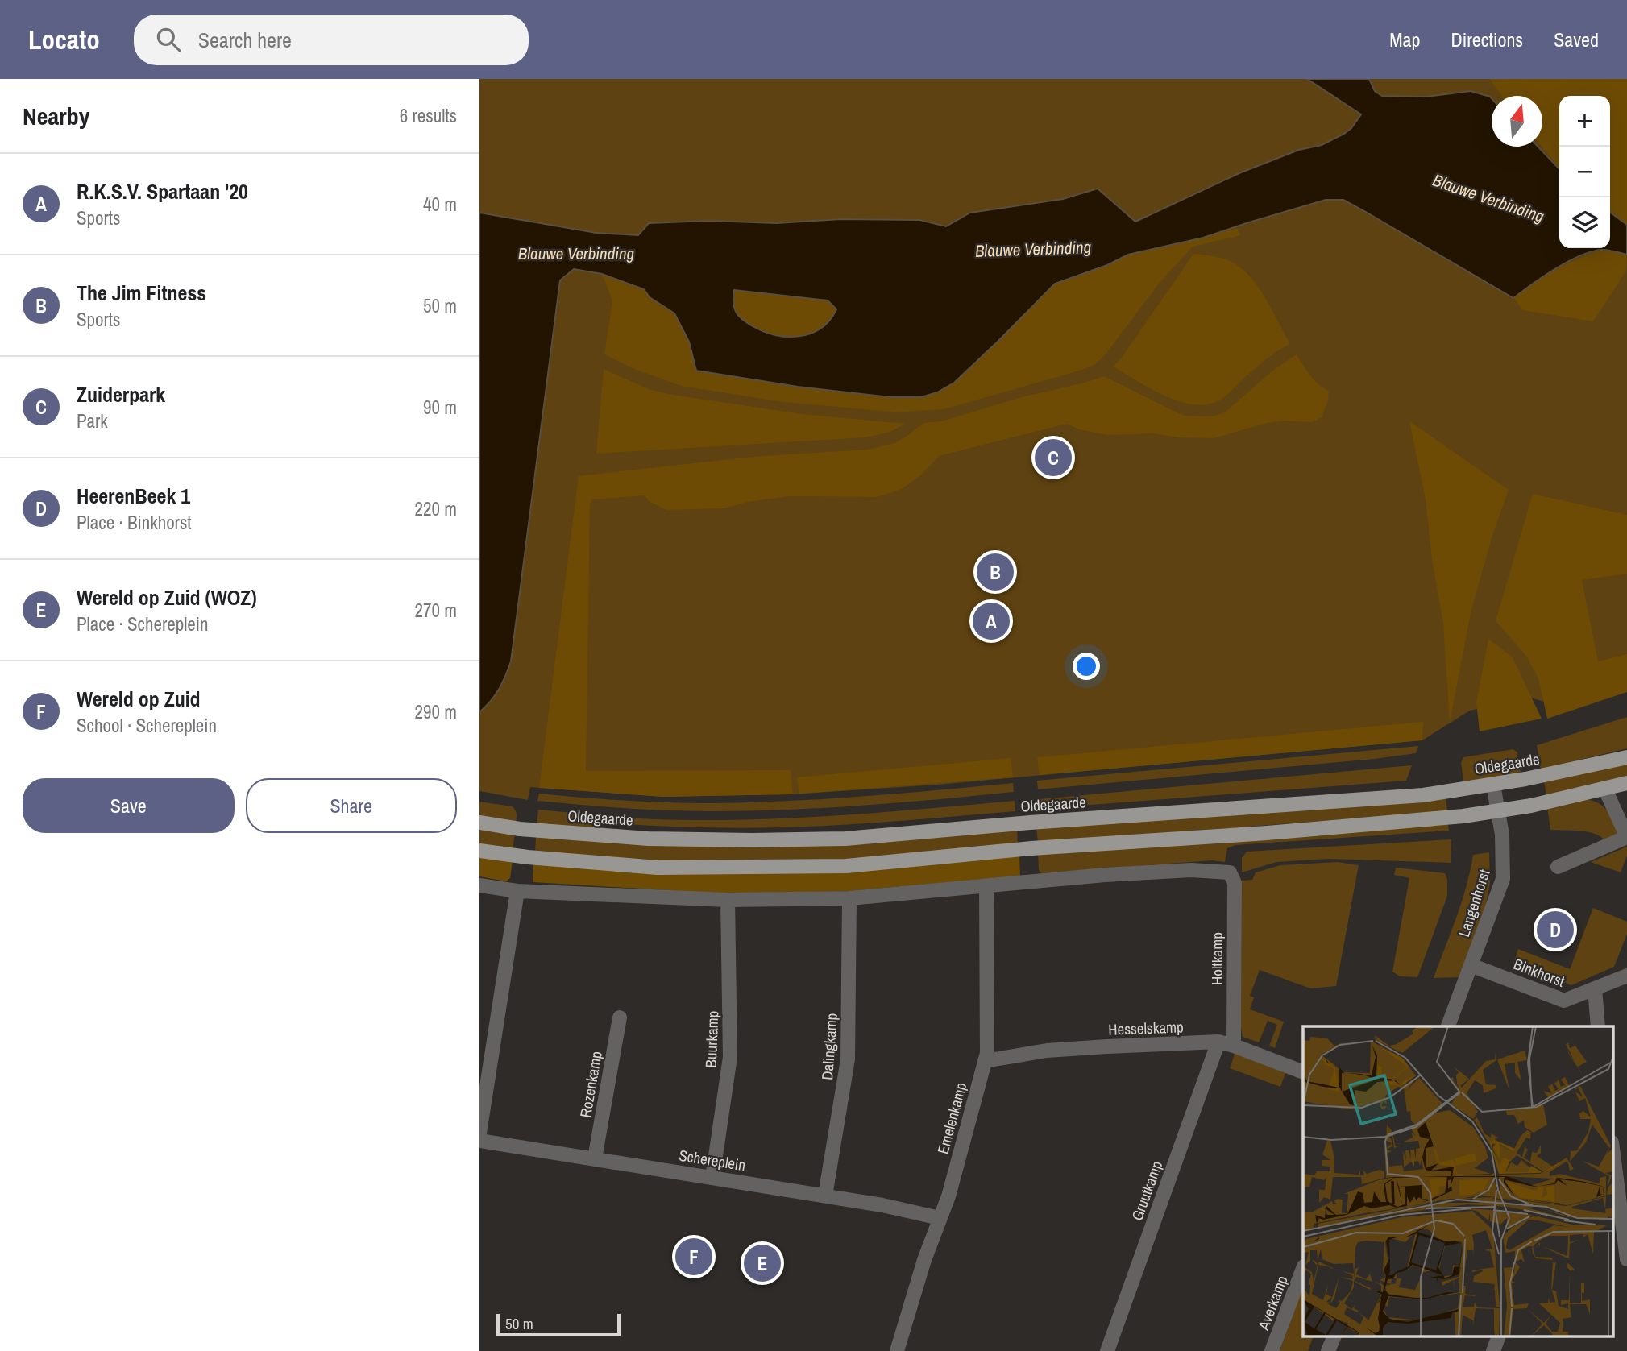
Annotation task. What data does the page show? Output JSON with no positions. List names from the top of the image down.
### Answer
{
  "streets": {
    "main road": ["Oldegaarde"],
    "street": [
      "Langenhorst",
      "Holtkamp",
      "Binkhorst",
      "Hesselskamp",
      "Buurkamp",
      "Dalingkamp",
      "Rozenkamp",
      "Emelenkamp",
      "Schereplein",
      "Gruutkamp",
      "Averkamp"
    ]
  },
  "crossings": [
    ["Oldegaarde", "Langenhorst"],
    ["Langenhorst", "Binkhorst"],
    ["Holtkamp", "Hesselskamp"],
    ["Holtkamp", "Emelenkamp"],
    ["Hesselskamp", "Emelenkamp"],
    ["Hesselskamp", "Gruutkamp"],
    ["Buurkamp", "Schereplein"],
    ["Dalingkamp", "Schereplein"],
    ["Rozenkamp", "Schereplein"],
    ["Emelenkamp", "Schereplein"]
  ],
  "water": ["Blauwe Verbinding"],
  "scale_bar": "50 m",
  "north": "top",
  "page": {
    "header": "Locato",
    "search": "Search here",
    "nav": ["Map", "Directions", "Saved"],
    "heading": ["Nearby", "6 results"],
    "map_buttons": ["+", "−"],
    "list": [
      {
        "mark": "A",
        "name": "R.K.S.V. Spartaan '20",
        "note": "Sports",
        "value": "40 m"
      },
      {
        "mark": "B",
        "name": "The Jim Fitness",
        "note": "Sports",
        "value": "50 m"
      },
      {
        "mark": "C",
        "name": "Zuiderpark",
        "note": "Park",
        "value": "90 m"
      },
      {
        "mark": "D",
        "name": "HeerenBeek 1",
        "note": "Place · Binkhorst",
        "value": "220 m"
      },
      {
        "mark": "E",
        "name": "Wereld op Zuid (WOZ)",
        "note": "Place · Schereplein",
        "value": "270 m"
      },
      {
        "mark": "F",
        "name": "Wereld op Zuid",
        "note": "School · Schereplein",
        "value": "290 m"
      }
    ],
    "pins": [
      "C",
      "B",
      "A",
      "D",
      "F",
      "E"
    ],
    "buttons": ["Save", "Share"],
    "scale": "50 m"
  }
}
